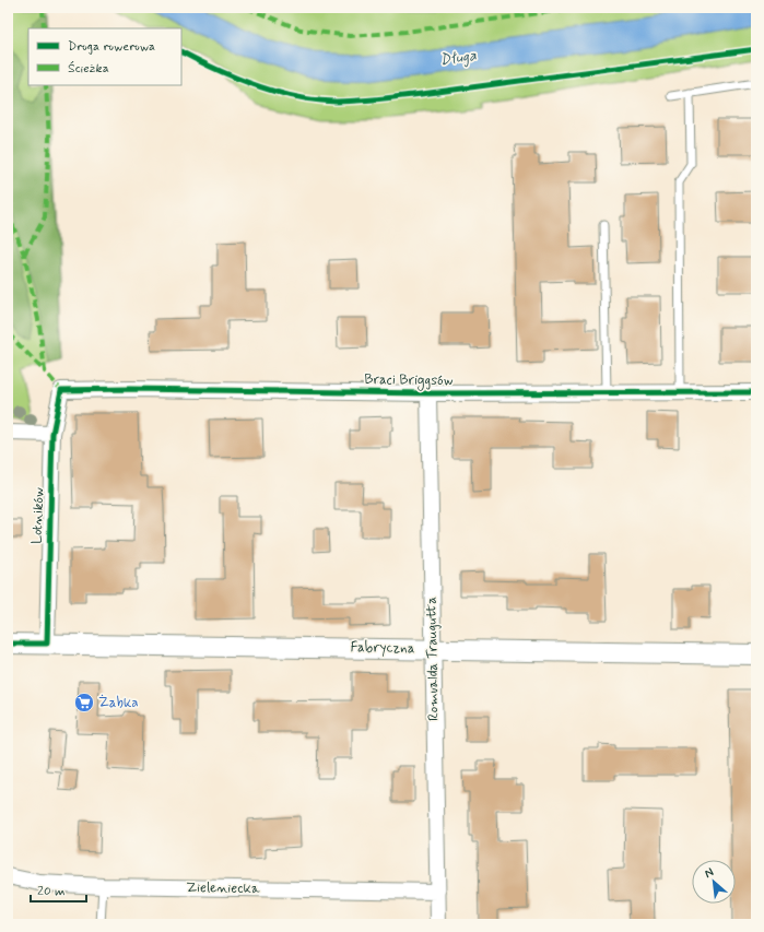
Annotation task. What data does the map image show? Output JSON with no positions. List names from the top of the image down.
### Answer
{
  "streets": {
    "street": [
      "Braci Briggsów",
      "Lotników",
      "Fabryczna",
      "Romualda Traugutta",
      "Zieleniecka"
    ]
  },
  "crossings": [
    ["Braci Briggsów", "Lotników"],
    ["Braci Briggsów", "Romualda Traugutta"],
    ["Lotników", "Fabryczna"],
    ["Fabryczna", "Romualda Traugutta"],
    ["Romualda Traugutta", "Zieleniecka"]
  ],
  "water": ["Długa"],
  "places": {
    "supermarket": ["Żabka"]
  },
  "legend": ["Droga rowerowa", "Ścieżka"],
  "scale_bar": "20 m",
  "north": "top left"
}
